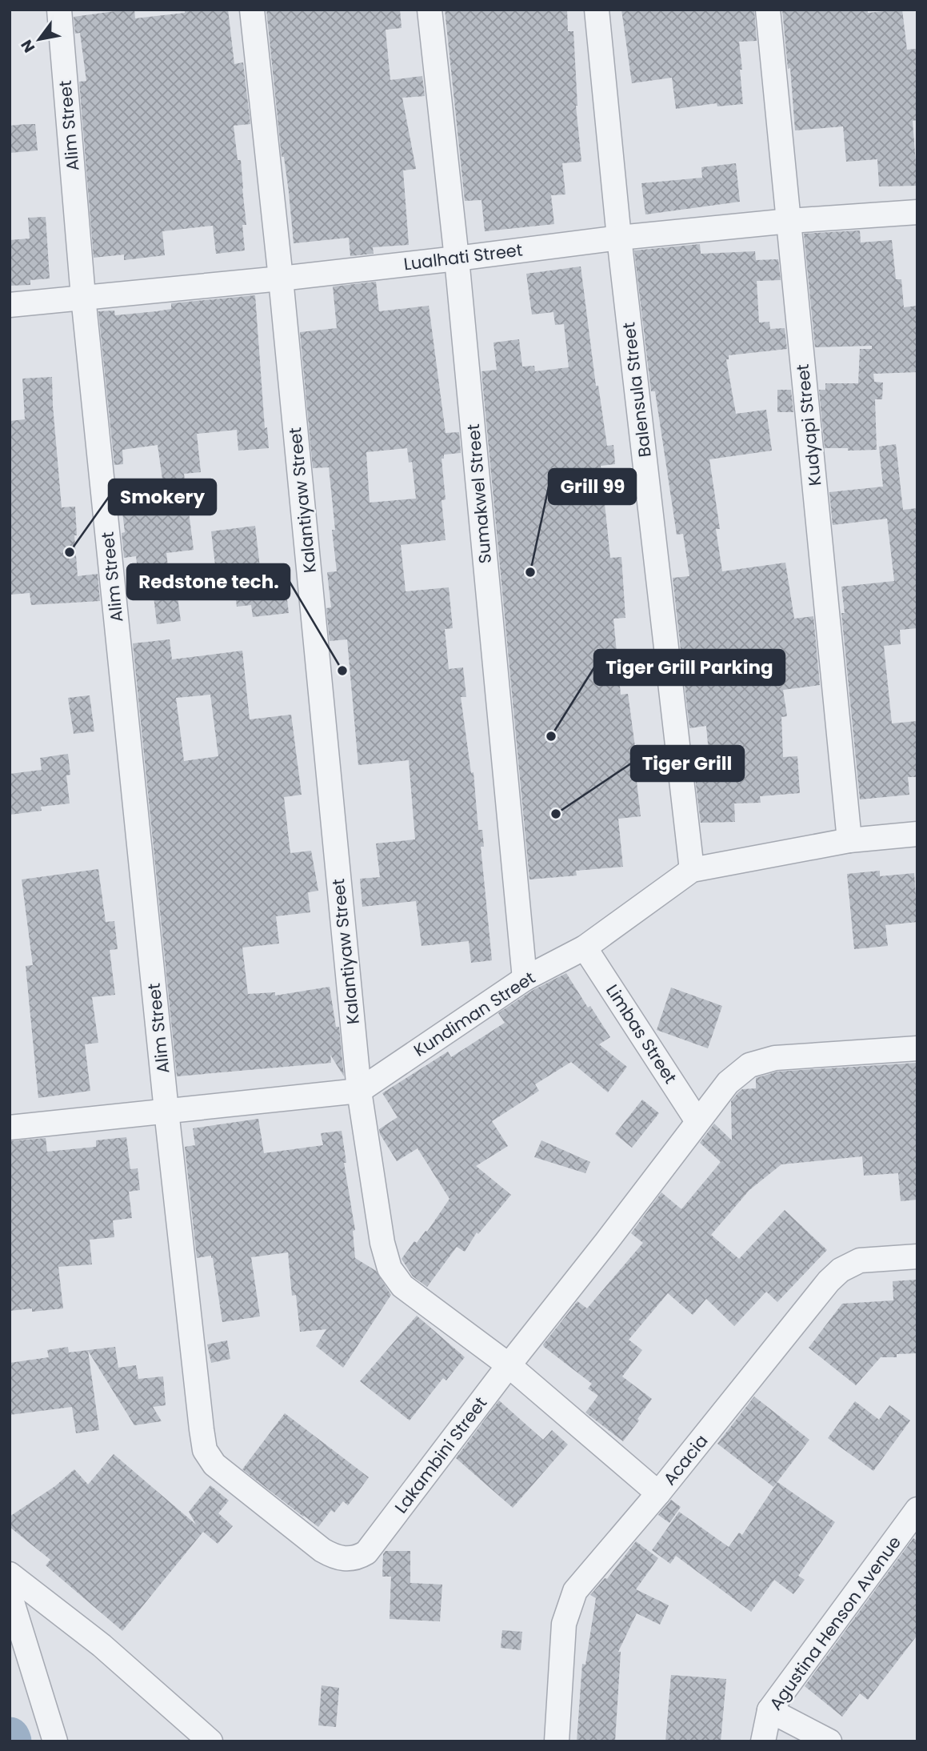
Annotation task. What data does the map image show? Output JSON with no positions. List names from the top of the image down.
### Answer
{
  "streets": {
    "street": [
      "Alim Street",
      "Lualhati Street",
      "Balensula Street",
      "Kudyapi Street",
      "Sumakwel Street",
      "Kalantiyaw Street",
      "Kundiman Street",
      "Limbas Street",
      "Lakambini Street",
      "Acacia",
      "Agustina Henson Avenue"
    ]
  },
  "crossings": [
    ["Alim Street", "Lualhati Street"],
    ["Alim Street", "Kundiman Street"],
    ["Alim Street", "Lakambini Street"],
    ["Lualhati Street", "Balensula Street"],
    ["Lualhati Street", "Kudyapi Street"],
    ["Lualhati Street", "Sumakwel Street"],
    ["Lualhati Street", "Kalantiyaw Street"],
    ["Balensula Street", "Kundiman Street"],
    ["Kudyapi Street", "Kundiman Street"],
    ["Sumakwel Street", "Kundiman Street"],
    ["Kalantiyaw Street", "Kundiman Street"],
    ["Kalantiyaw Street", "Lakambini Street"],
    ["Kalantiyaw Street", "Acacia"],
    ["Kundiman Street", "Limbas Street"],
    ["Kundiman Street", "Lakambini Street"],
    ["Limbas Street", "Lakambini Street"]
  ],
  "places": [
    "Smokery",
    "Grill 99",
    "Redstone tech.",
    "Tiger Grill Parking",
    "Tiger Grill"
  ],
  "north": "bottom left"
}
